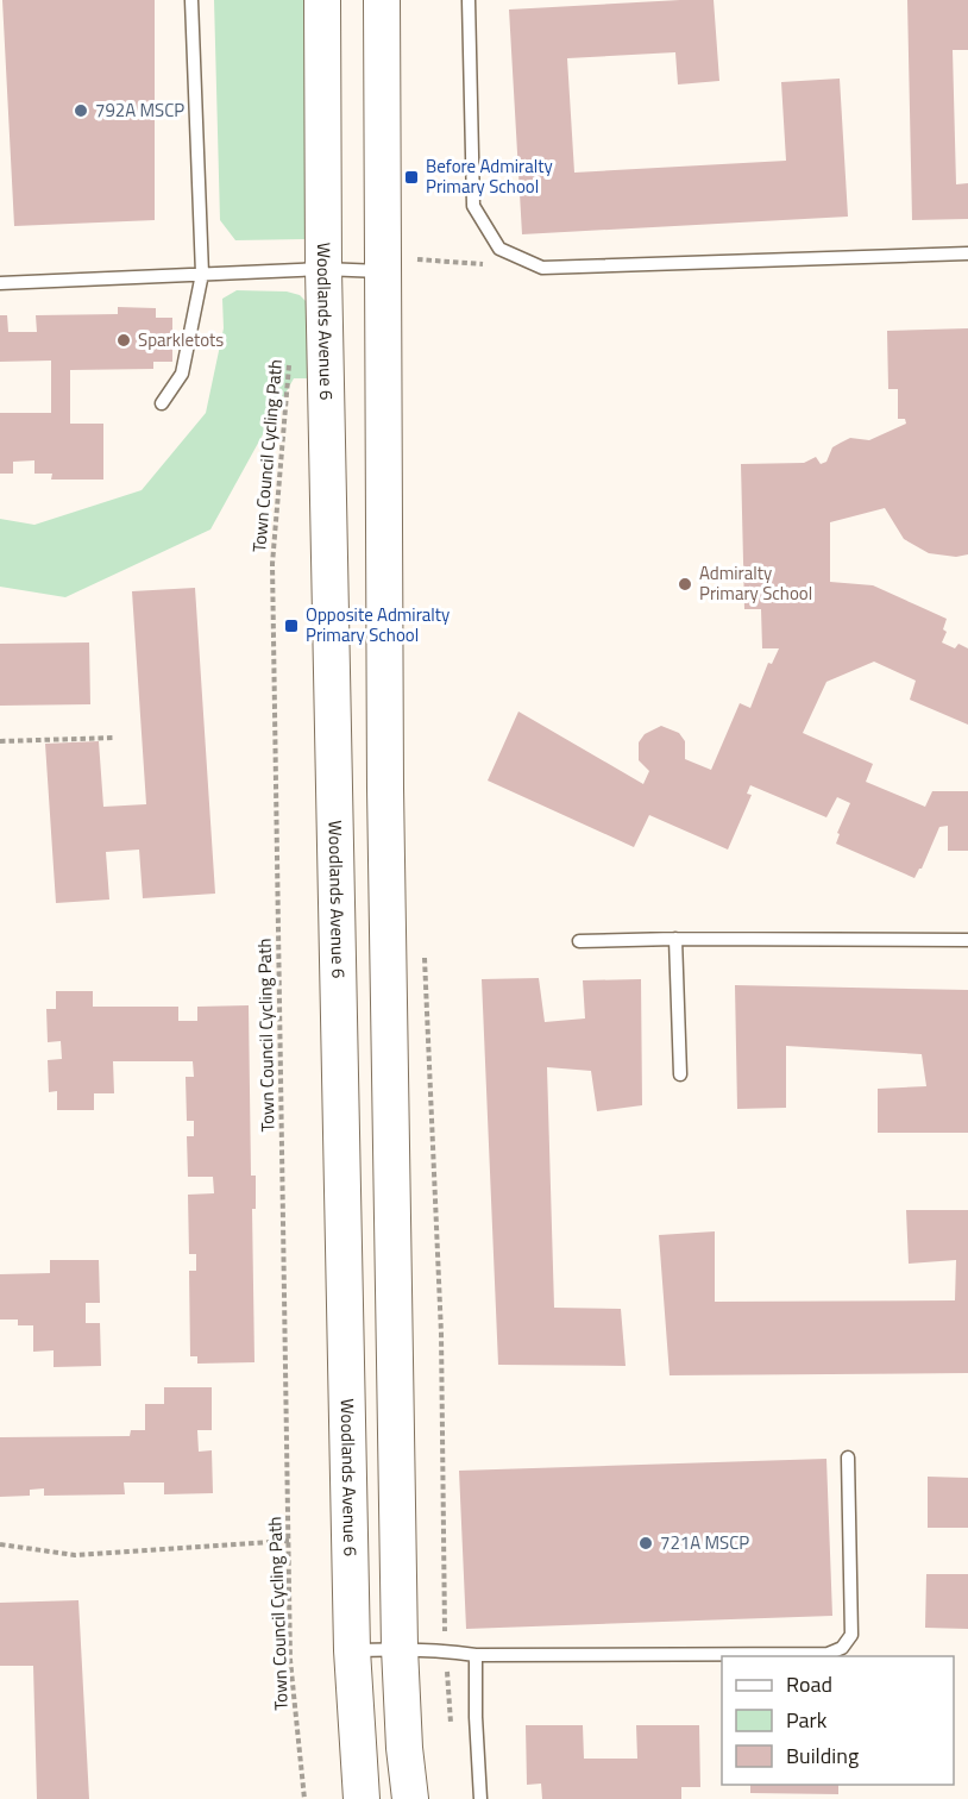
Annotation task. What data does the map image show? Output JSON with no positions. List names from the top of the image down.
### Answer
{
  "streets": {
    "street": ["Woodlands Avenue 6"],
    "path": ["Town Council Cycling Path"]
  },
  "places": {
    "other": [
      "792A MSCP",
      "Sparkletots",
      "Admiralty Primary School",
      "721A MSCP"
    ],
    "transit": ["Before Admiralty Primary School", "Opposite Admiralty Primary School"]
  },
  "legend": ["Road", "Park", "Building"]
}
